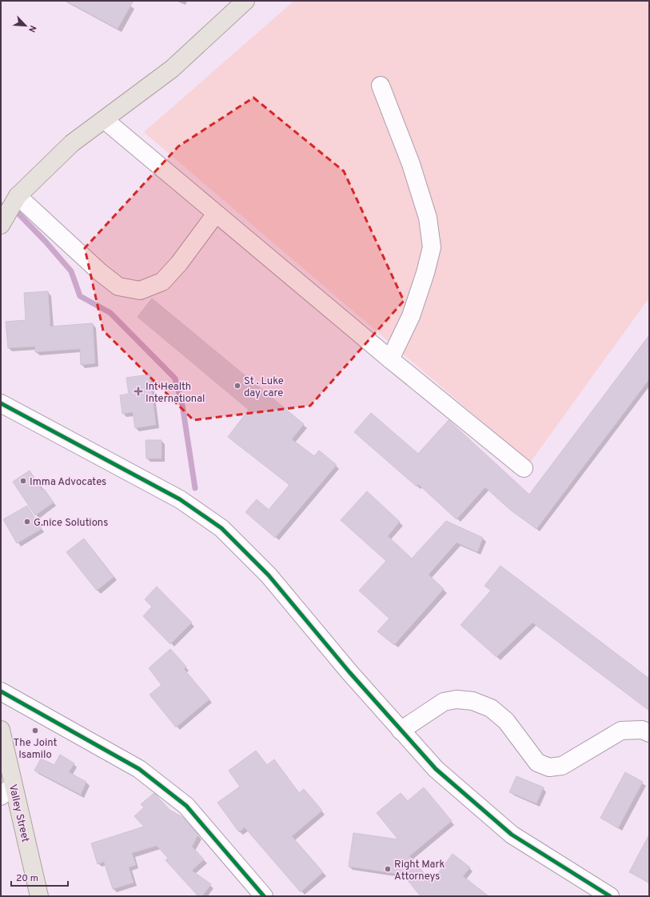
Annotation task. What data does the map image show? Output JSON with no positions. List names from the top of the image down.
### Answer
{
  "streets": {
    "main road": ["Valley Street"]
  },
  "places": {
    "other": [
      "St . Luke day care",
      "Imma Advocates",
      "G.nice Solutions",
      "The Joint Isamilo",
      "Right Mark Attorneys"
    ],
    "health": ["Int Health International"]
  },
  "scale_bar": "20 m",
  "north": "bottom right"
}
